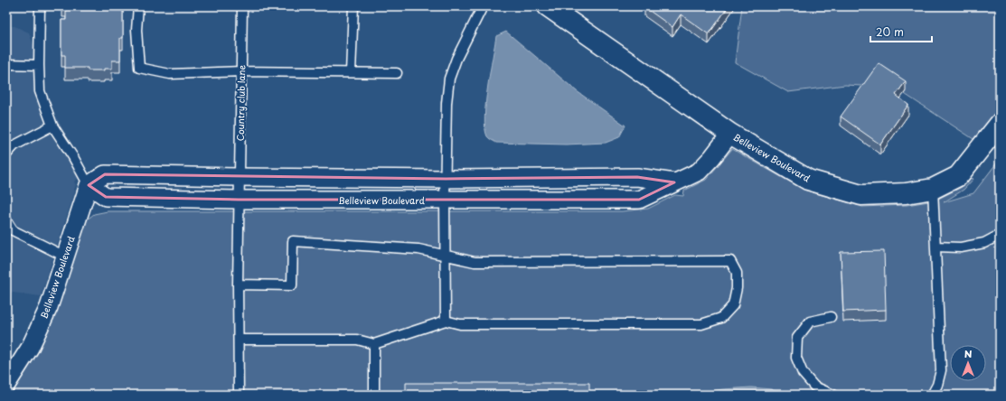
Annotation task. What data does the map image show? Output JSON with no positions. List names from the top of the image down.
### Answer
{
  "streets": {
    "street": ["Belleview Boulevard"],
    "lane": ["Country club lane"]
  },
  "crossings": [
    ["Country club lane", "Belleview Boulevard"]
  ],
  "scale_bar": "20 m",
  "north": "top"
}
